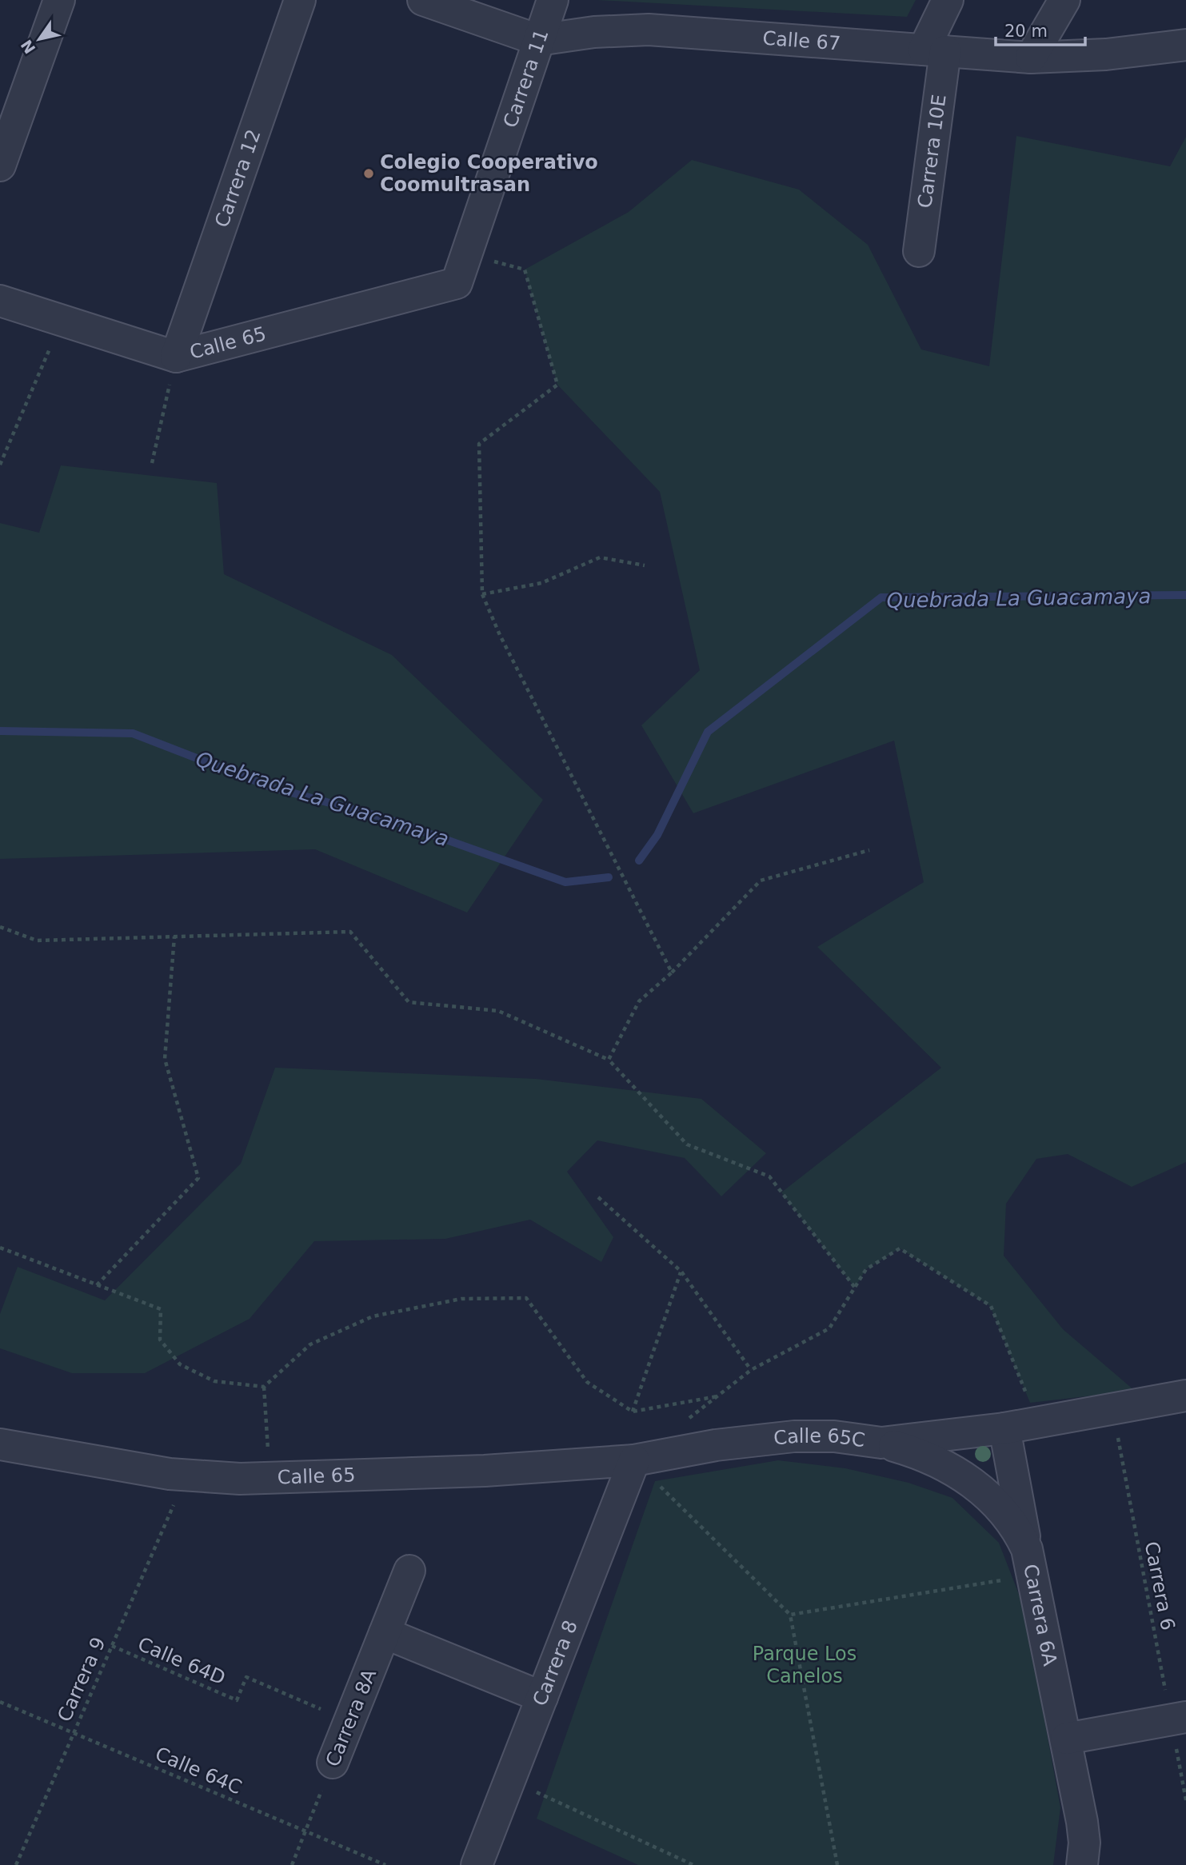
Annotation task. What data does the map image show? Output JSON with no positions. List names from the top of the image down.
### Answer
{
  "streets": {
    "street": [
      "Calle 67",
      "Carrera 11",
      "Carrera 10E",
      "Carrera 12",
      "Calle 65",
      "Calle 65C",
      "Carrera 6A",
      "Carrera 8",
      "Carrera 8A"
    ],
    "path": [
      "Carrera 6",
      "Calle 64D",
      "Carrera 9",
      "Calle 64C"
    ]
  },
  "crossings": [
    ["Calle 67", "Carrera 11"],
    ["Calle 67", "Carrera 10E"],
    ["Carrera 11", "Calle 65"],
    ["Carrera 12", "Calle 65"],
    ["Calle 65", "Calle 65C"],
    ["Calle 65", "Carrera 8"],
    ["Calle 65C", "Carrera 6"],
    ["Calle 65C", "Carrera 6A"],
    ["Calle 65C", "Carrera 8"],
    ["Calle 64D", "Carrera 9"],
    ["Calle 64D", "Carrera 8A"],
    ["Carrera 9", "Calle 64C"],
    ["Carrera 8A", "Calle 64C"]
  ],
  "water": ["Quebrada La Guacamaya"],
  "parks": ["Parque Los Canelos"],
  "places": ["Colegio Cooperativo Coomultrasan"],
  "scale_bar": "20 m",
  "north": "bottom left"
}
